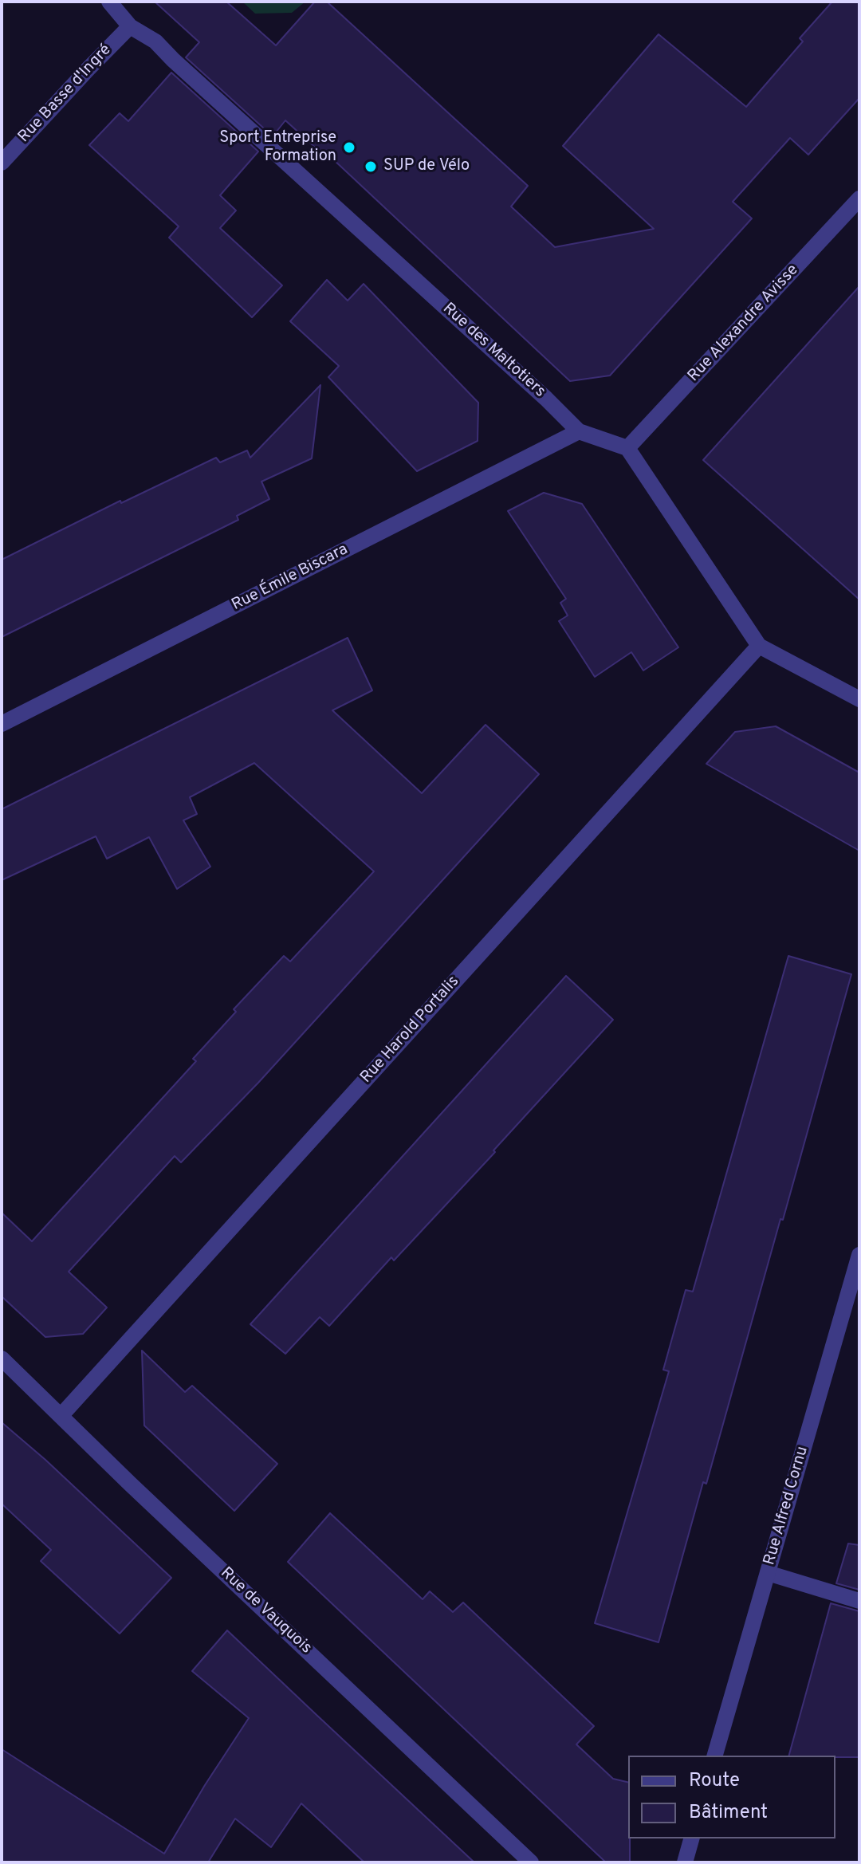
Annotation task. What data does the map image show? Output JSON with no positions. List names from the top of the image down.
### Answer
{
  "streets": {
    "street": [
      "Rue Basse d'Ingré",
      "Rue Alexandre Avisse",
      "Rue des Maltotiers",
      "Rue Émile Biscara",
      "Rue Harold Portalis",
      "Rue Alfred Cornu",
      "Rue de Vauquois"
    ]
  },
  "crossings": [
    ["Rue Basse d'Ingré", "Rue des Maltotiers"],
    ["Rue Alexandre Avisse", "Rue des Maltotiers"],
    ["Rue des Maltotiers", "Rue Émile Biscara"],
    ["Rue Harold Portalis", "Rue de Vauquois"]
  ],
  "places": ["Sport Entreprise Formation", "SUP de Vélo"],
  "legend": ["Route", "Bâtiment"]
}
